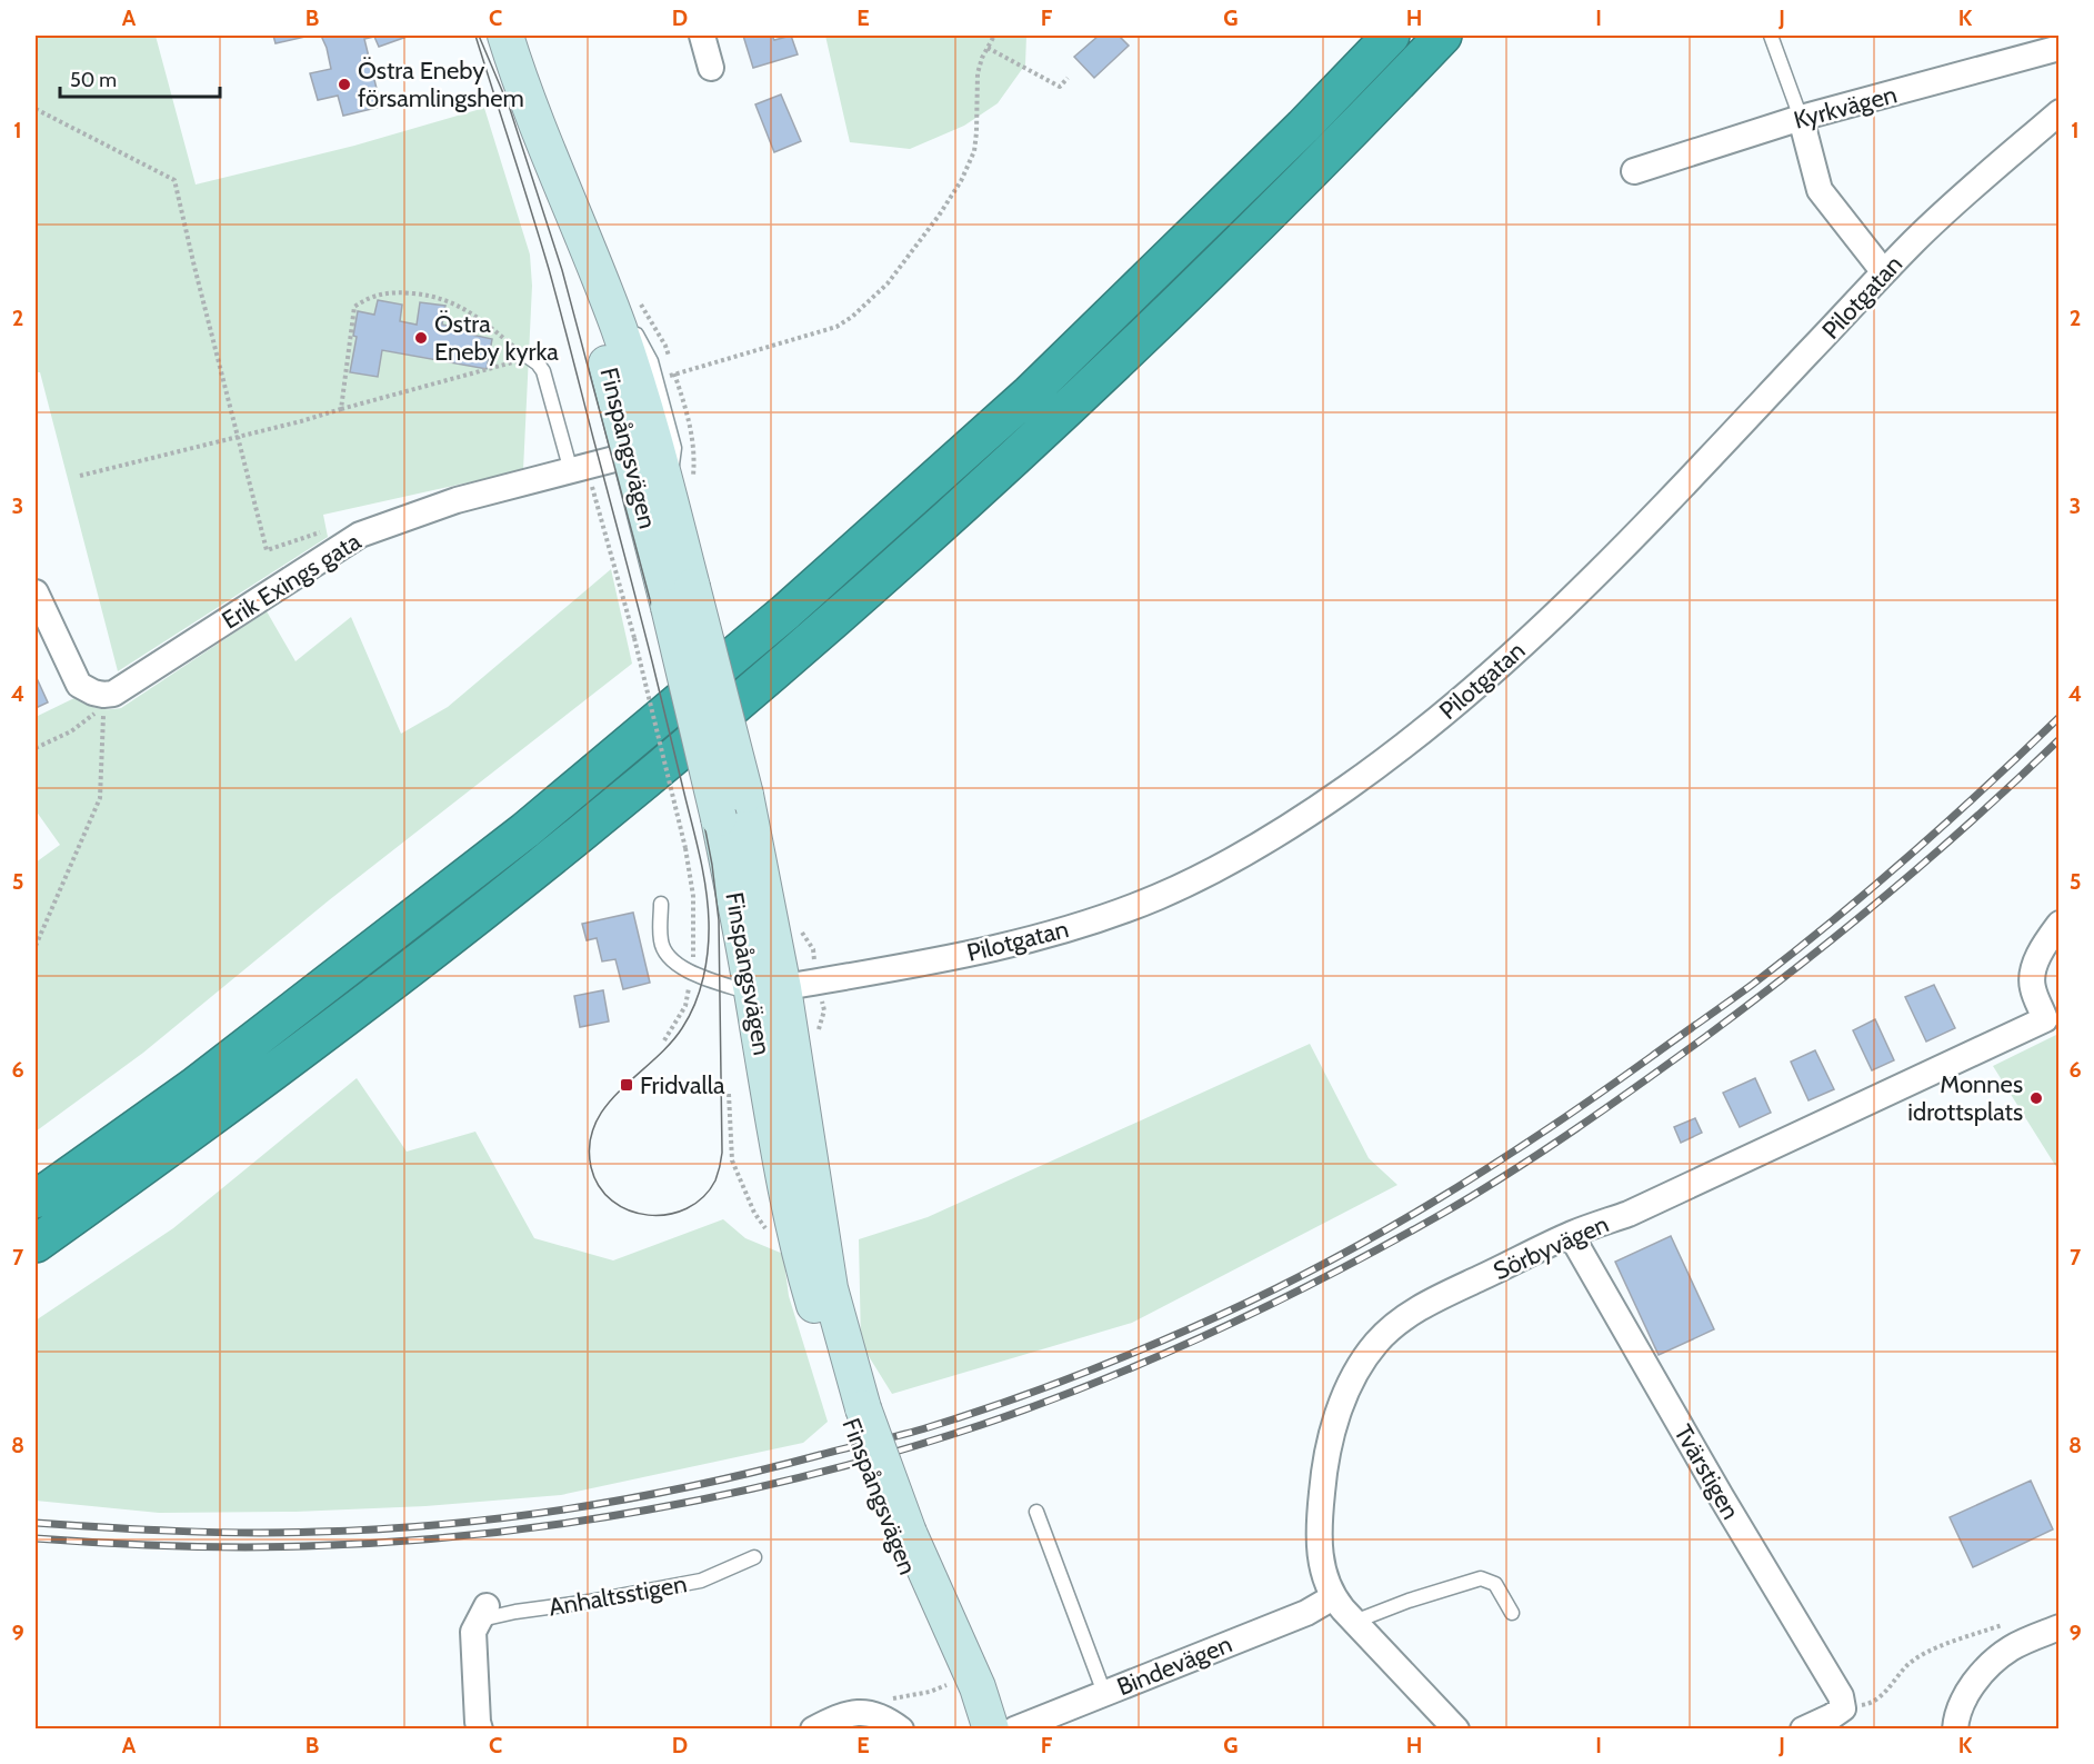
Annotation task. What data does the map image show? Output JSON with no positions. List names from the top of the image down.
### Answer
{
  "streets": {
    "main road": ["Finspångsvägen"],
    "street": [
      "Kyrkvägen",
      "Pilotgatan",
      "Erik Exings gata",
      "Sörbyvägen",
      "Tvärstigen",
      "Anhaltsstigen",
      "Bindevägen"
    ]
  },
  "crossings": [
    ["Pilotgatan", "Finspångsvägen"],
    ["Finspångsvägen", "Erik Exings gata"],
    ["Sörbyvägen", "Tvärstigen"],
    ["Sörbyvägen", "Bindevägen"]
  ],
  "places": {
    "other": ["Östra Eneby församlingshem", "Östra Eneby kyrka", "Monnes idrottsplats"],
    "transit": ["Fridvalla"]
  },
  "scale_bar": "50 m",
  "grid": {
    "columns": [
      "A",
      "B",
      "C",
      "D",
      "E",
      "F",
      "G",
      "H",
      "I",
      "J",
      "K"
    ],
    "rows": [
      "1",
      "2",
      "3",
      "4",
      "5",
      "6",
      "7",
      "8",
      "9"
    ]
  }
}
